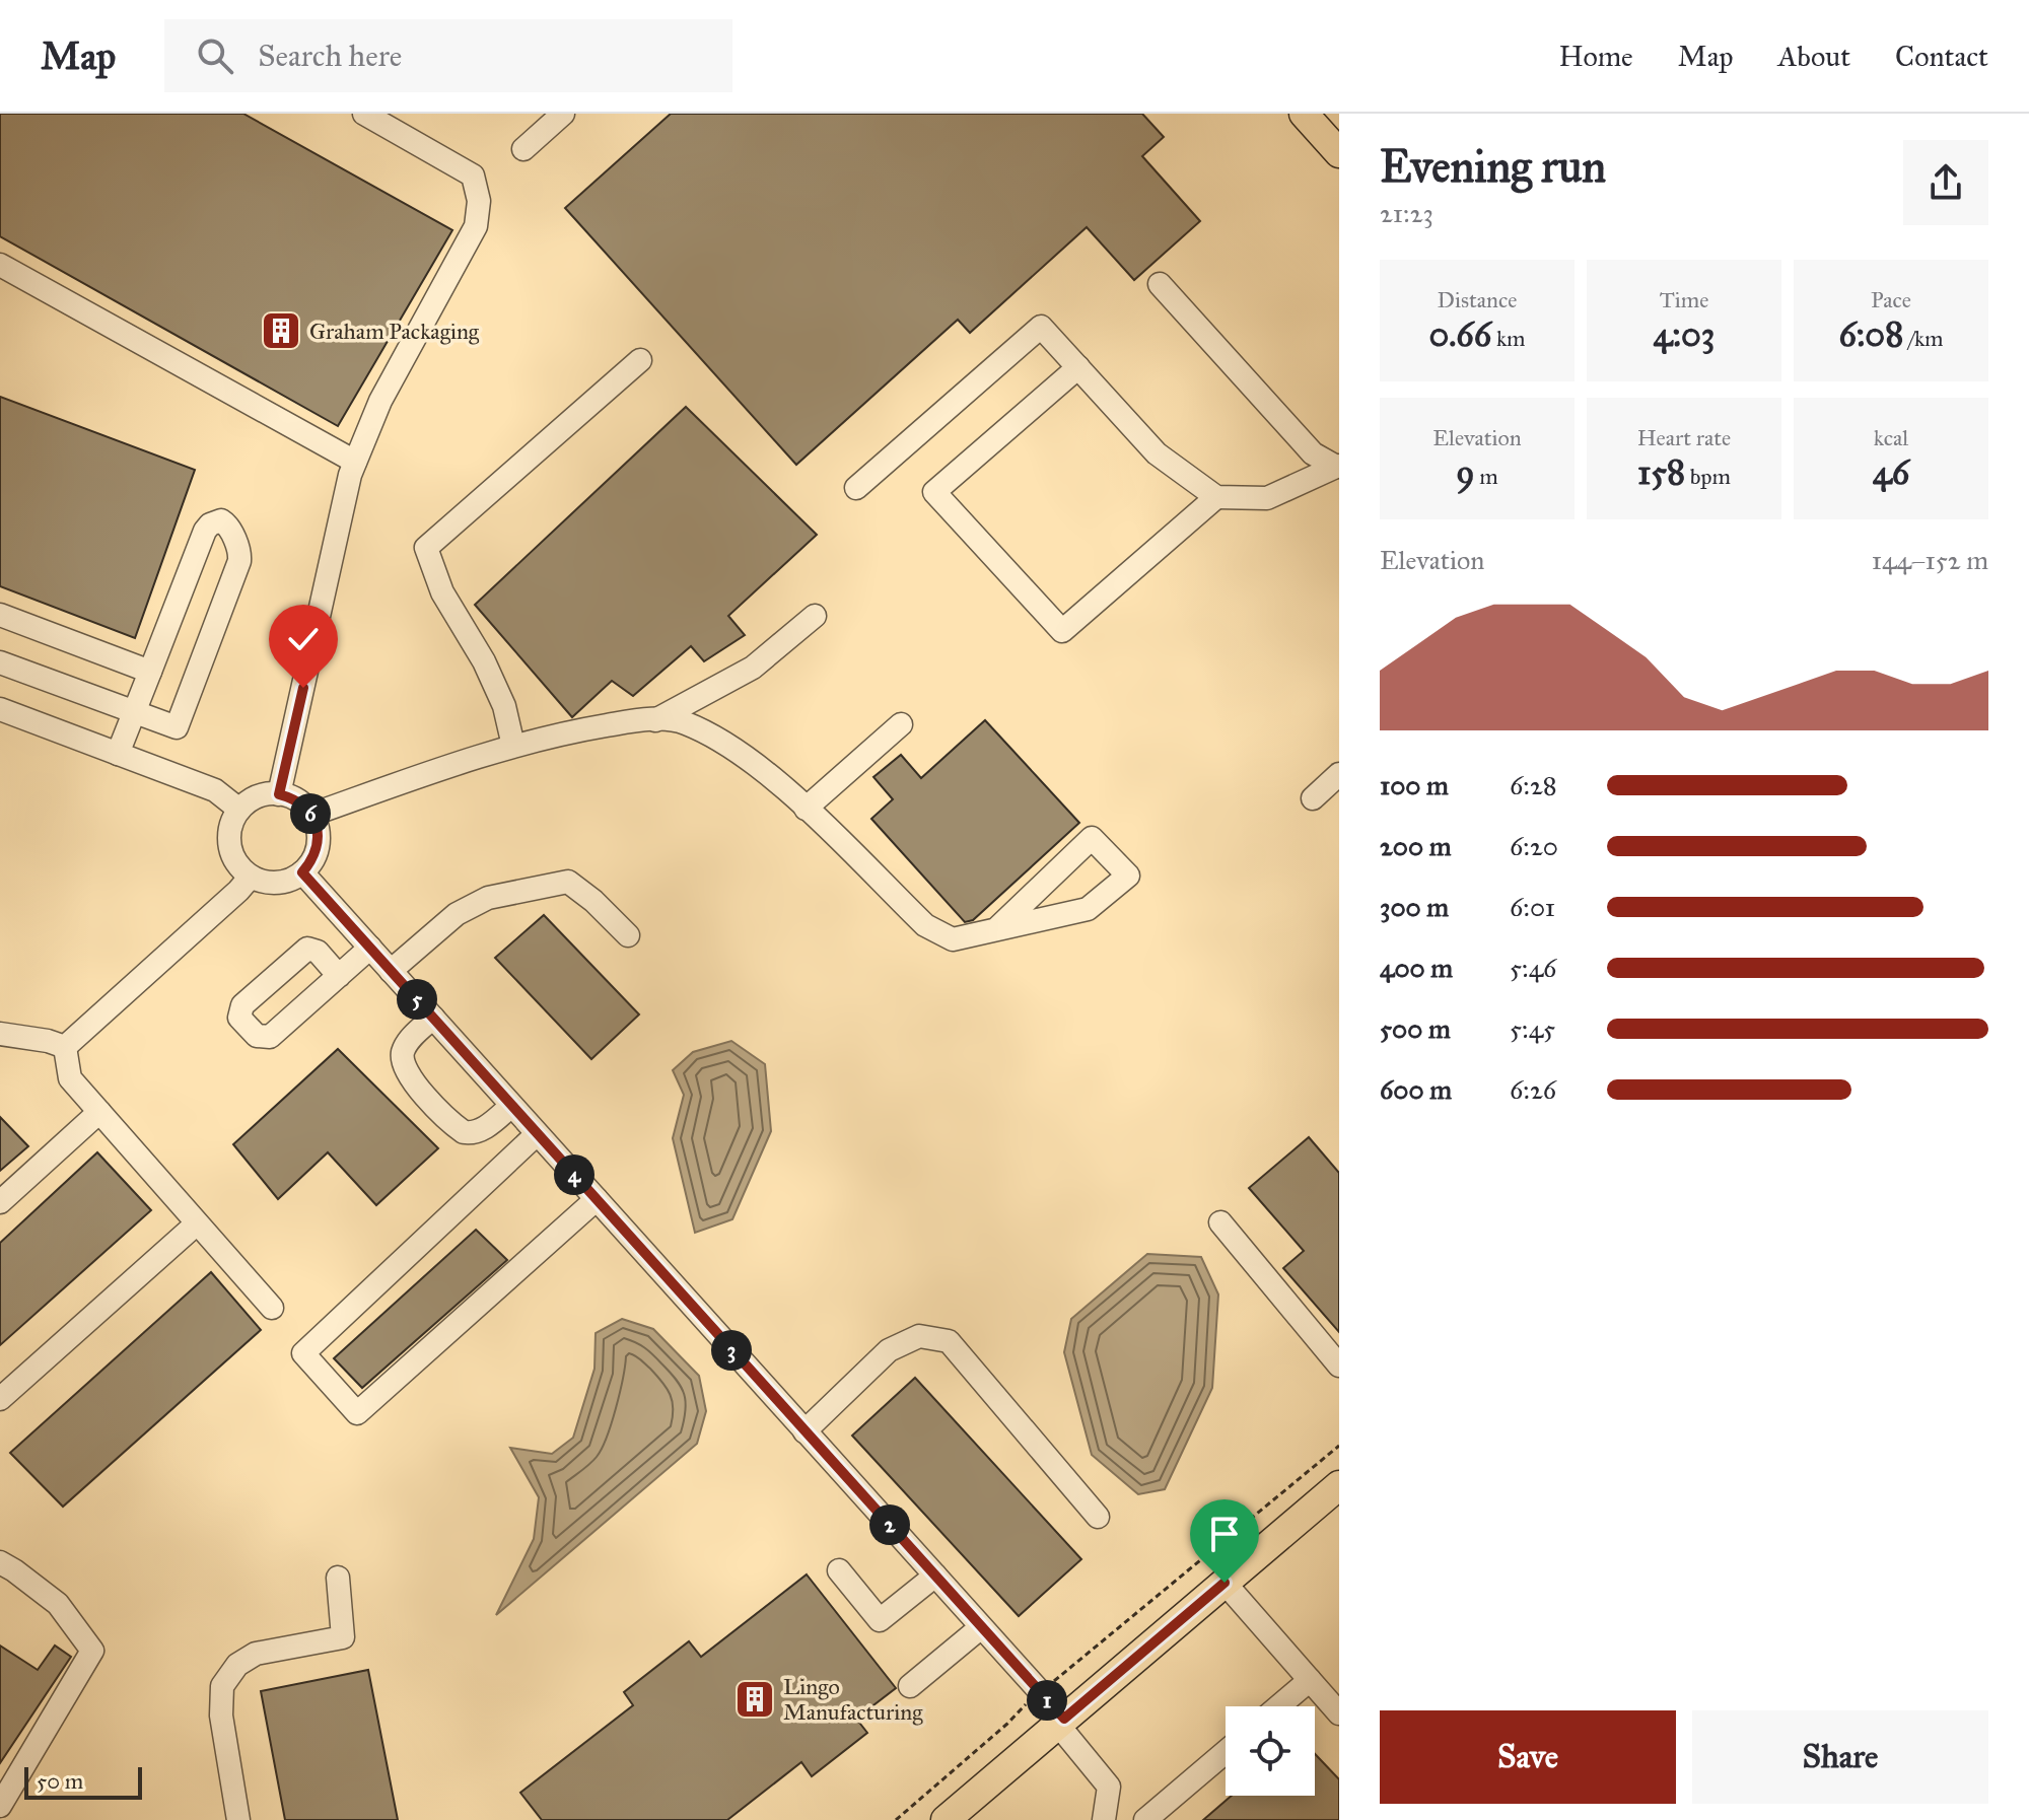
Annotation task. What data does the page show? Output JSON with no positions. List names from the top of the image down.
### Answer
{
  "places": {
    "building": ["Graham Packaging", "Lingo Manufacturing"]
  },
  "scale_bar": "50 m",
  "page": {
    "header": "Map",
    "search": "Search here",
    "nav": [
      "Home",
      "Map",
      "About",
      "Contact"
    ],
    "heading": ["Evening run", "21:23"],
    "stats": [
      ["Distance", "0.66 km"],
      ["Time", "4:03"],
      ["Pace", "6:08 /km"],
      ["Elevation", "9 m"],
      ["Heart rate", "158 bpm"],
      ["kcal", "46"]
    ],
    "chart": ["Elevation", "144–152 m"],
    "list": [
      {
        "name": "100 m",
        "note": "6:28"
      },
      {
        "name": "200 m",
        "note": "6:20"
      },
      {
        "name": "300 m",
        "note": "6:01"
      },
      {
        "name": "400 m",
        "note": "5:46"
      },
      {
        "name": "500 m",
        "note": "5:45"
      },
      {
        "name": "600 m",
        "note": "6:26"
      }
    ],
    "pins": [
      "6",
      "5",
      "4",
      "3",
      "2",
      "1"
    ],
    "buttons": ["Save", "Share"],
    "scale": "50 m"
  }
}
